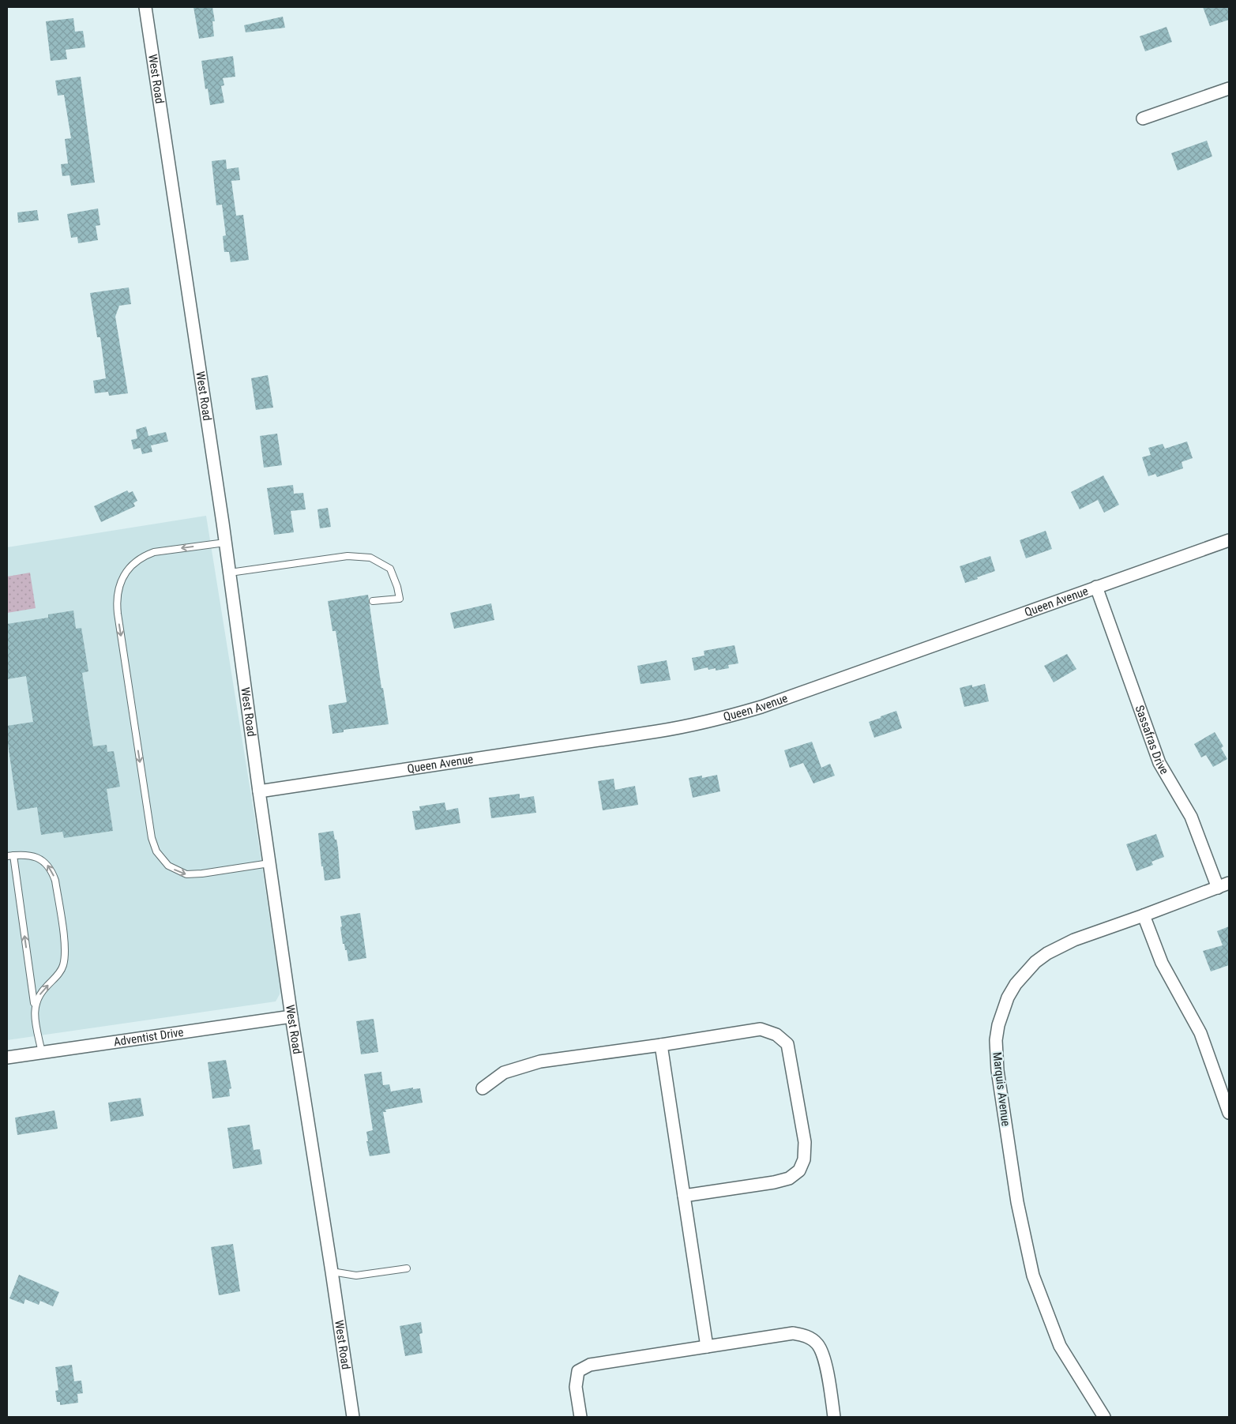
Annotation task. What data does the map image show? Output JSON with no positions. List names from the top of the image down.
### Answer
{
  "streets": {
    "street": [
      "West Road",
      "Queen Avenue",
      "Sassafras Drive",
      "Adventist Drive",
      "Marquis Avenue"
    ]
  },
  "crossings": [
    ["West Road", "Queen Avenue"],
    ["West Road", "Adventist Drive"],
    ["Queen Avenue", "Sassafras Drive"],
    ["Sassafras Drive", "Marquis Avenue"]
  ]
}
